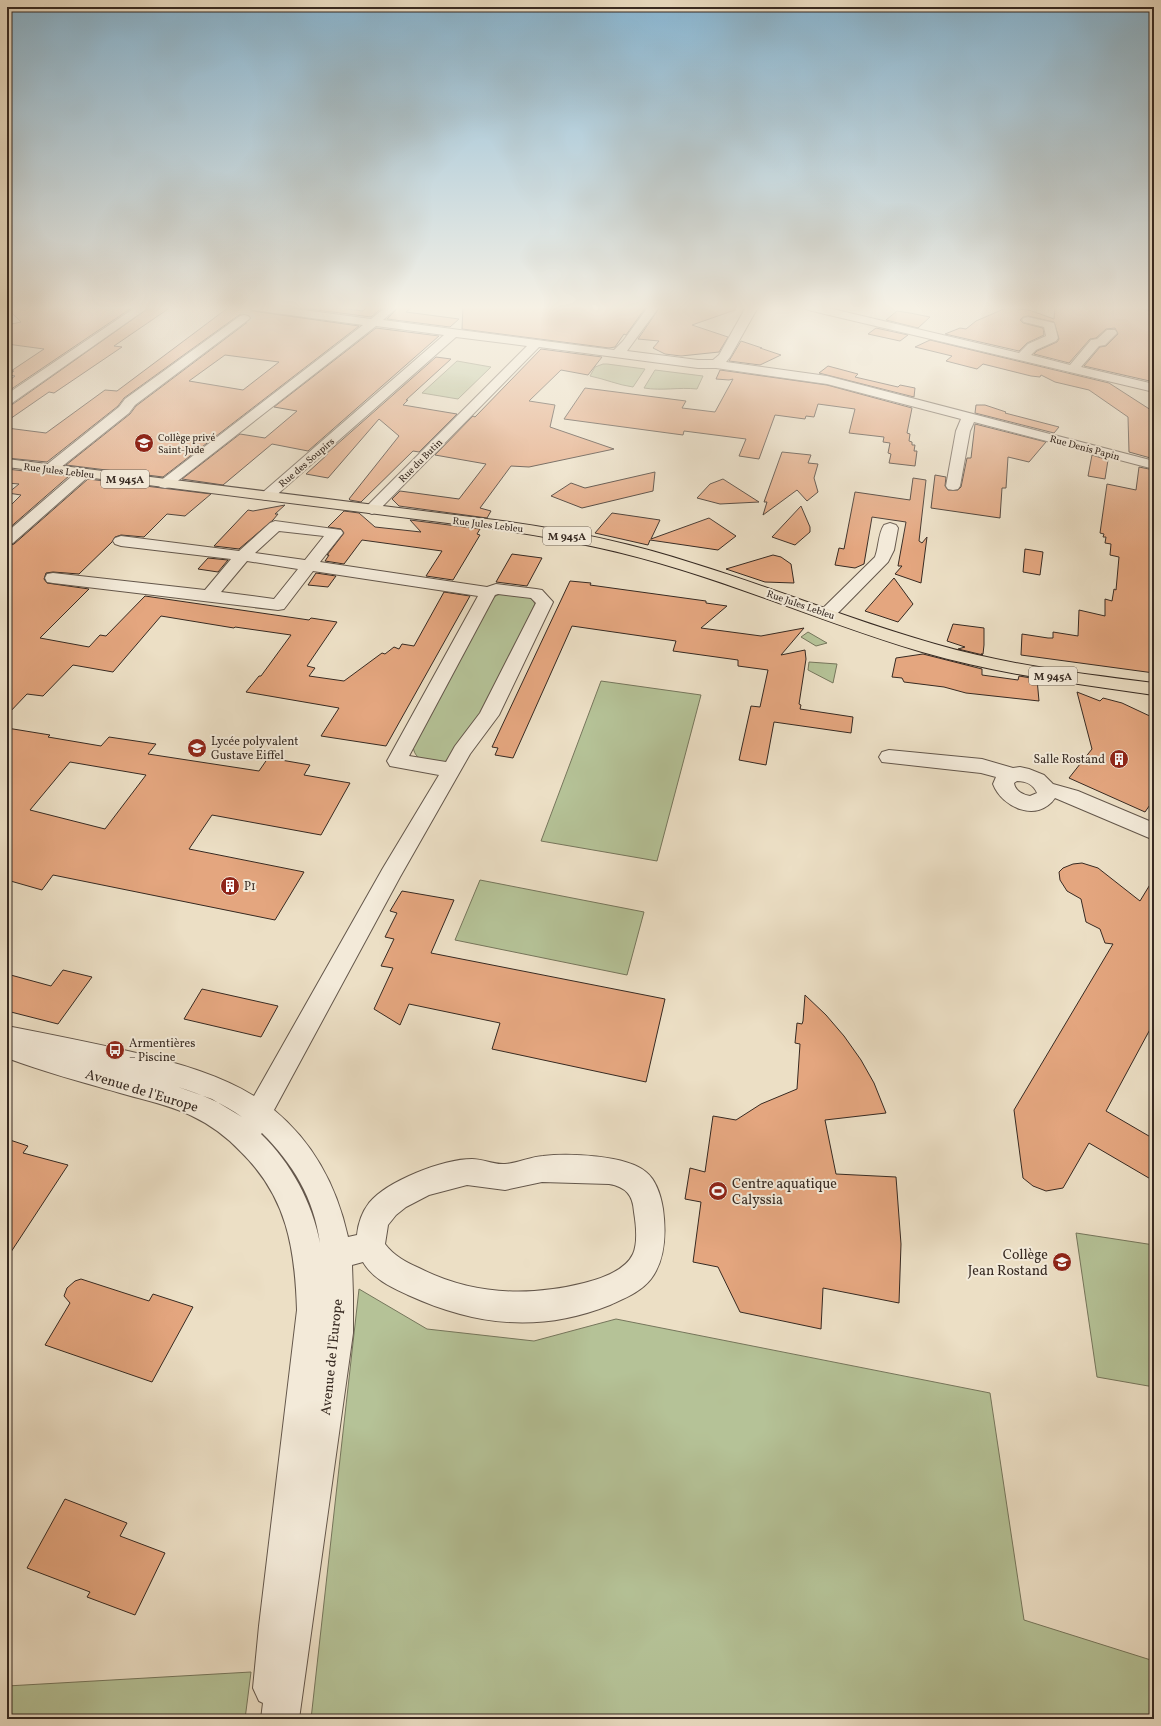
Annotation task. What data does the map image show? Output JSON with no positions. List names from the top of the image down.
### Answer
{
  "streets": {
    "main road": ["Rue Jules Lebleu", "M 945A"],
    "street": [
      "Rue Denis Papin",
      "Rue du Butin",
      "Rue des Soupirs",
      "Avenue de l'Europe"
    ]
  },
  "crossings": [
    ["Rue du Butin", "Rue Jules Lebleu"],
    ["Rue des Soupirs", "Rue Jules Lebleu"]
  ],
  "places": {
    "school or university": ["Collège privé Saint-Jude", "Lycée polyvalent Gustave Eiffel", "Collège Jean Rostand"],
    "building": ["Salle Rostand", "P1"],
    "bus stop": ["Armentières – Piscine"],
    "sports": ["Centre aquatique Calyssia"]
  }
}
